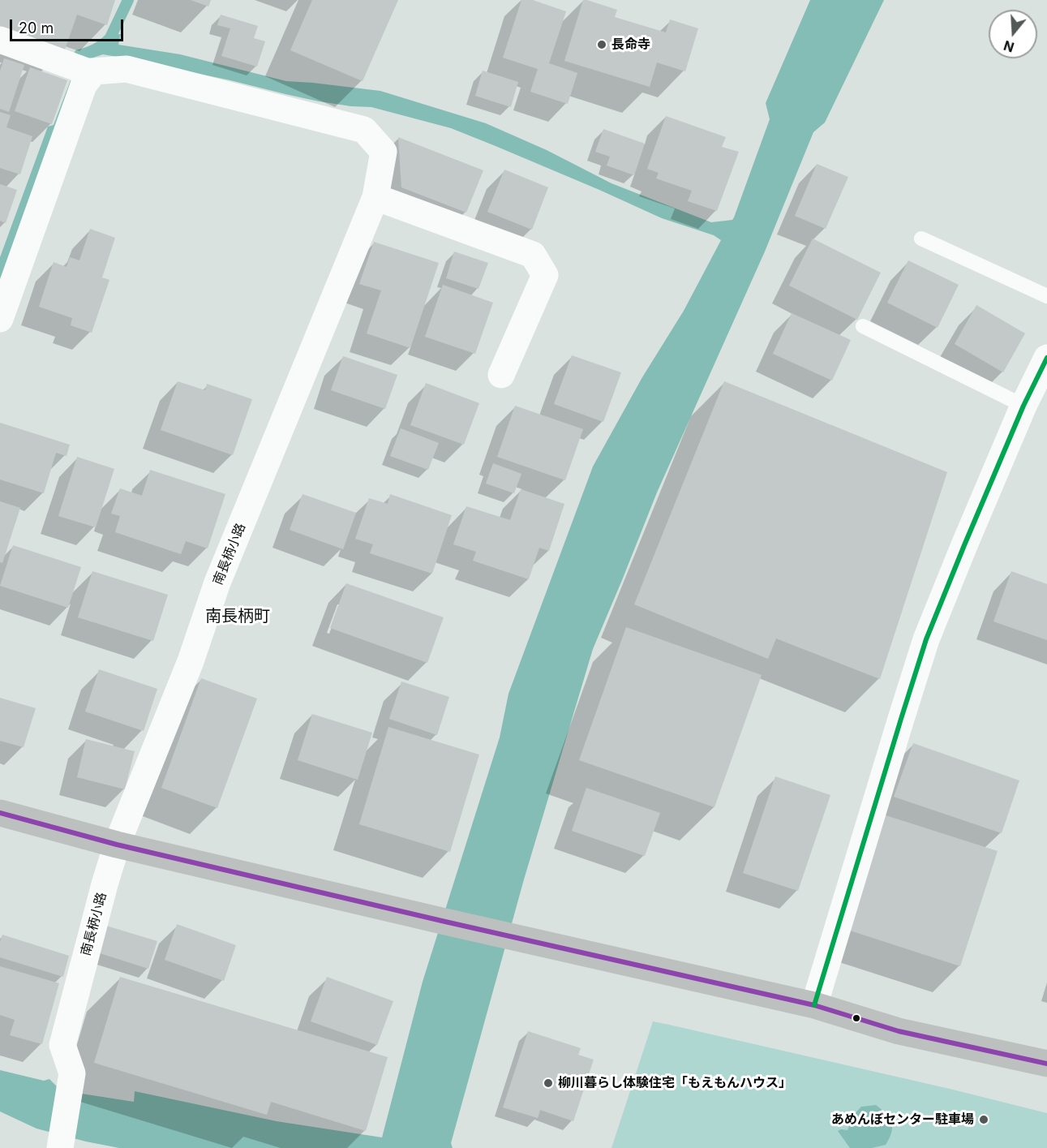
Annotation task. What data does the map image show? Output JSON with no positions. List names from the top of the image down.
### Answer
{
  "streets": {
    "street": ["南長柄小路"]
  },
  "districts": ["南長柄町"],
  "places": ["長命寺", "柳川暮らし体験住宅「もえもんハウス」", "あめんぼセンター駐車場"],
  "scale_bar": "20 m",
  "north": "bottom"
}
